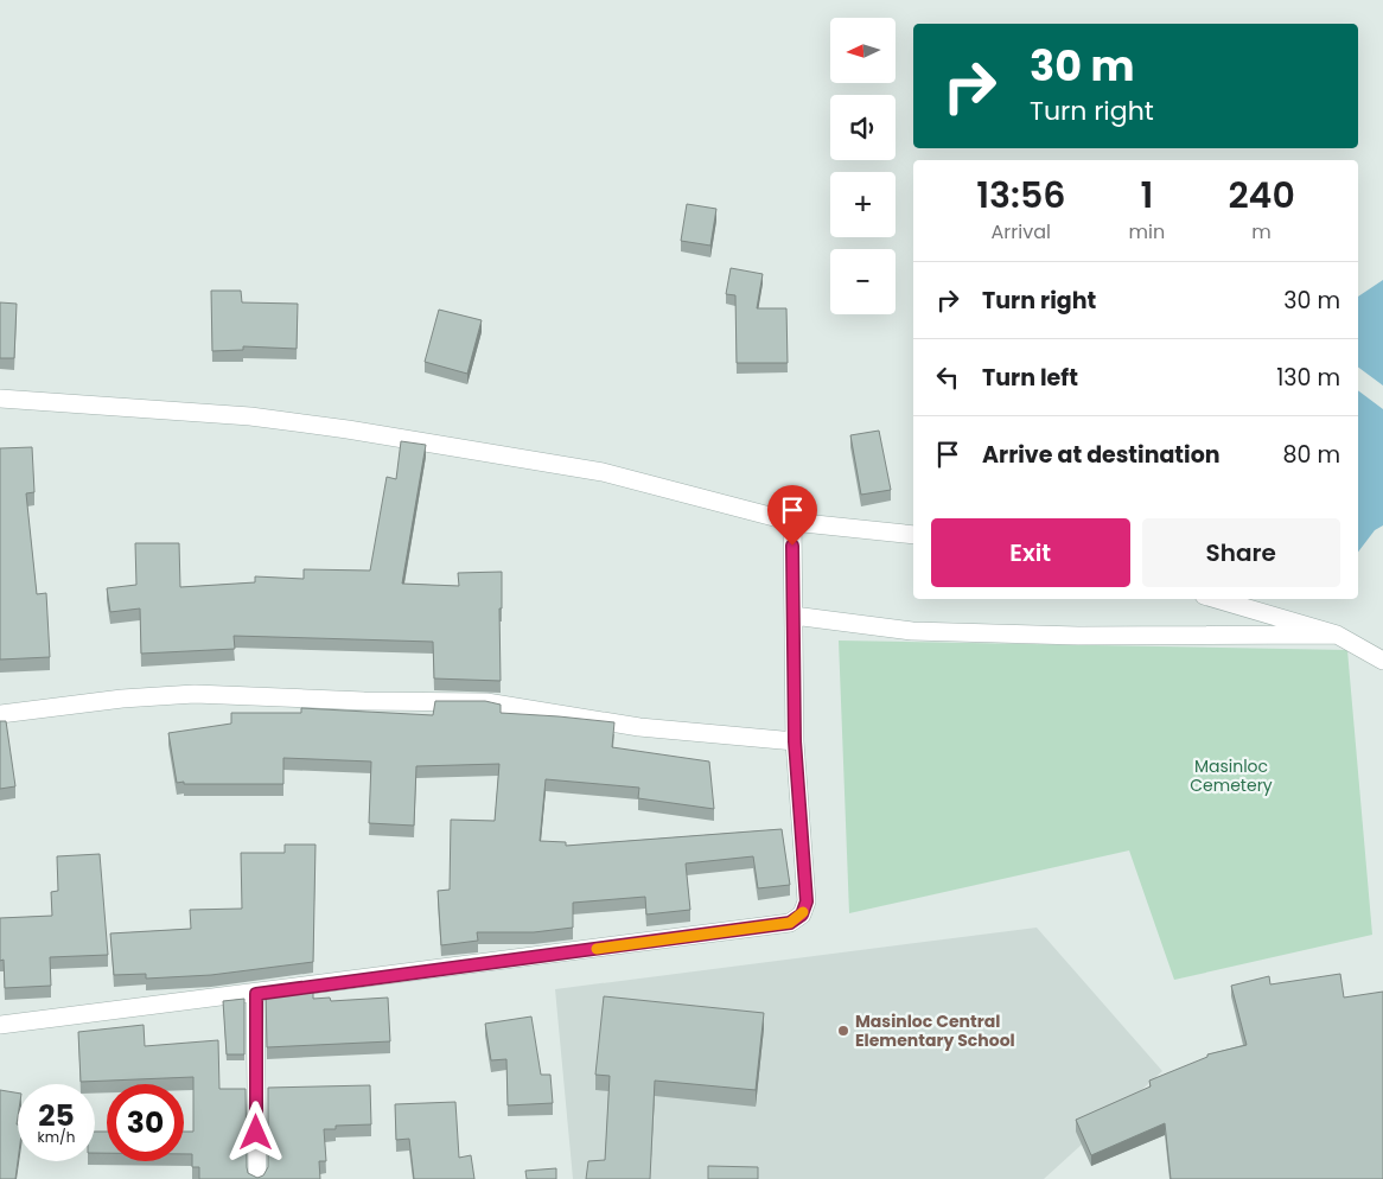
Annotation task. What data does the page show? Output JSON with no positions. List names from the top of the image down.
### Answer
{
  "parks": ["Masinloc Cemetery"],
  "places": ["Masinloc Central Elementary School"],
  "north": "left",
  "page": {
    "map_buttons": ["+", "−"],
    "turn": ["30 m", "Turn right"],
    "eta": [
      "13:56",
      "Arrival",
      "1",
      "min",
      "240",
      "m"
    ],
    "list": [
      {
        "name": "Turn right",
        "value": "30 m"
      },
      {
        "name": "Turn left",
        "value": "130 m"
      },
      {
        "name": "Arrive at destination",
        "value": "80 m"
      }
    ],
    "buttons": ["Exit", "Share"],
    "speed": "25 km/h",
    "limit": "30"
  }
}
